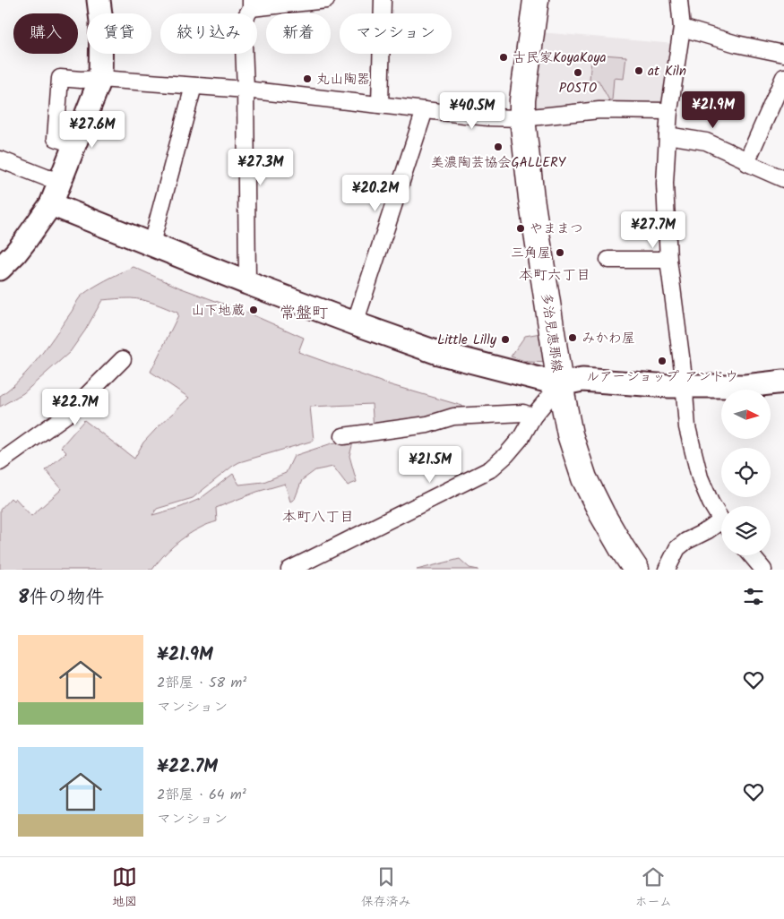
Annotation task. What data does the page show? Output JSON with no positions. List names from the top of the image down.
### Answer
{
  "streets": {
    "main road": ["多治見恵那線"]
  },
  "districts": ["本町六丁目", "常盤町", "本町八丁目"],
  "places": [
    "古民家KoyaKoya",
    "at Kiln",
    "POSTO",
    "丸山陶器",
    "美濃陶芸協会GALLERY",
    "やままつ",
    "三角屋",
    "山下地蔵",
    "みかわ屋",
    "Little Lilly",
    "ルアーショップ アンドウ"
  ],
  "north": "right",
  "page": {
    "chip": [
      "購入",
      "賃貸",
      "絞り込み",
      "新着",
      "マンション"
    ],
    "price": [
      "¥21.9M",
      "¥40.5M",
      "¥27.6M",
      "¥27.3M",
      "¥20.2M",
      "¥27.7M",
      "¥22.7M",
      "¥21.5M"
    ],
    "heading": "8件の物件",
    "list": [
      {
        "name": "¥21.9M",
        "note": "2部屋 · 58 m² · マンション"
      },
      {
        "name": "¥22.7M",
        "note": "2部屋 · 64 m² · マンション"
      }
    ],
    "tabs": ["地図", "保存済み", "ホーム"]
  }
}
